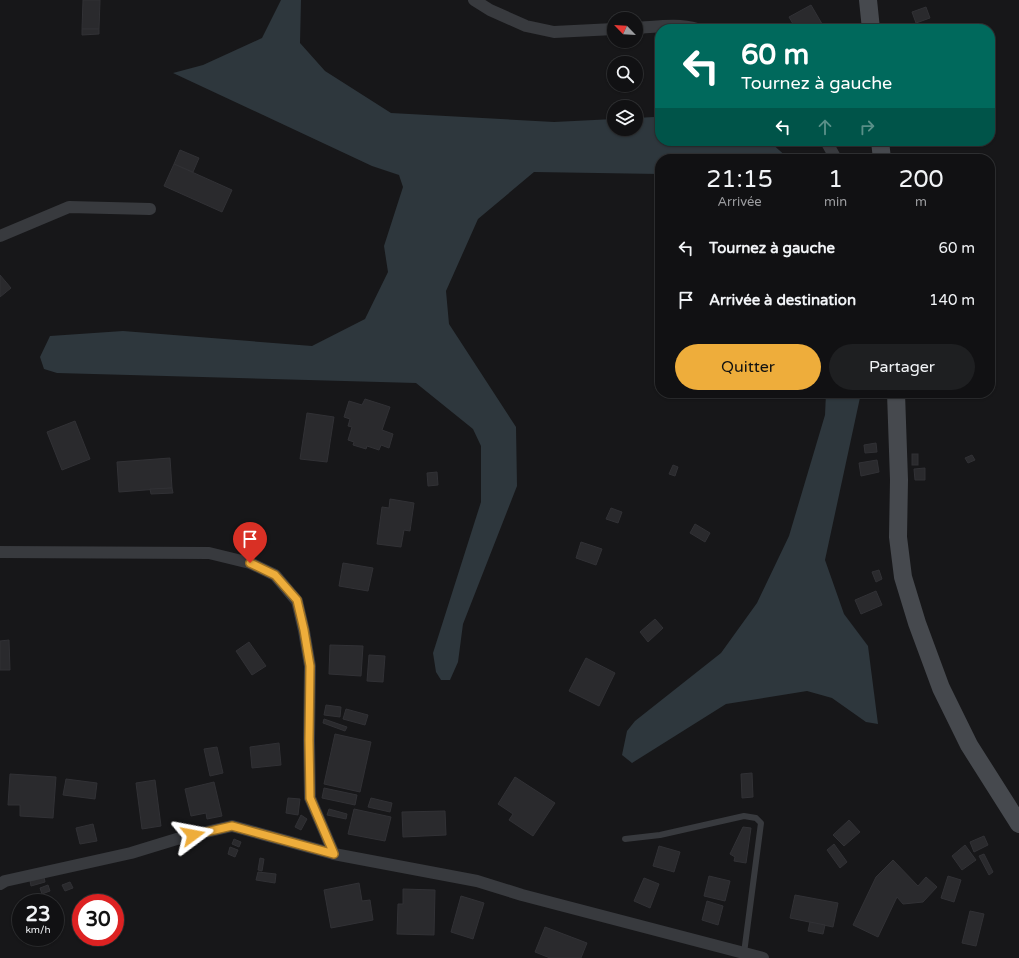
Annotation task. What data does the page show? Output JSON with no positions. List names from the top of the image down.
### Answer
{
  "north": "top left",
  "page": {
    "turn": ["60 m", "Tournez à gauche"],
    "eta": [
      "21:15",
      "Arrivée",
      "1",
      "min",
      "200",
      "m"
    ],
    "list": [
      {
        "name": "Tournez à gauche",
        "value": "60 m"
      },
      {
        "name": "Arrivée à destination",
        "value": "140 m"
      }
    ],
    "buttons": ["Quitter", "Partager"],
    "speed": "23 km/h",
    "limit": "30"
  }
}
